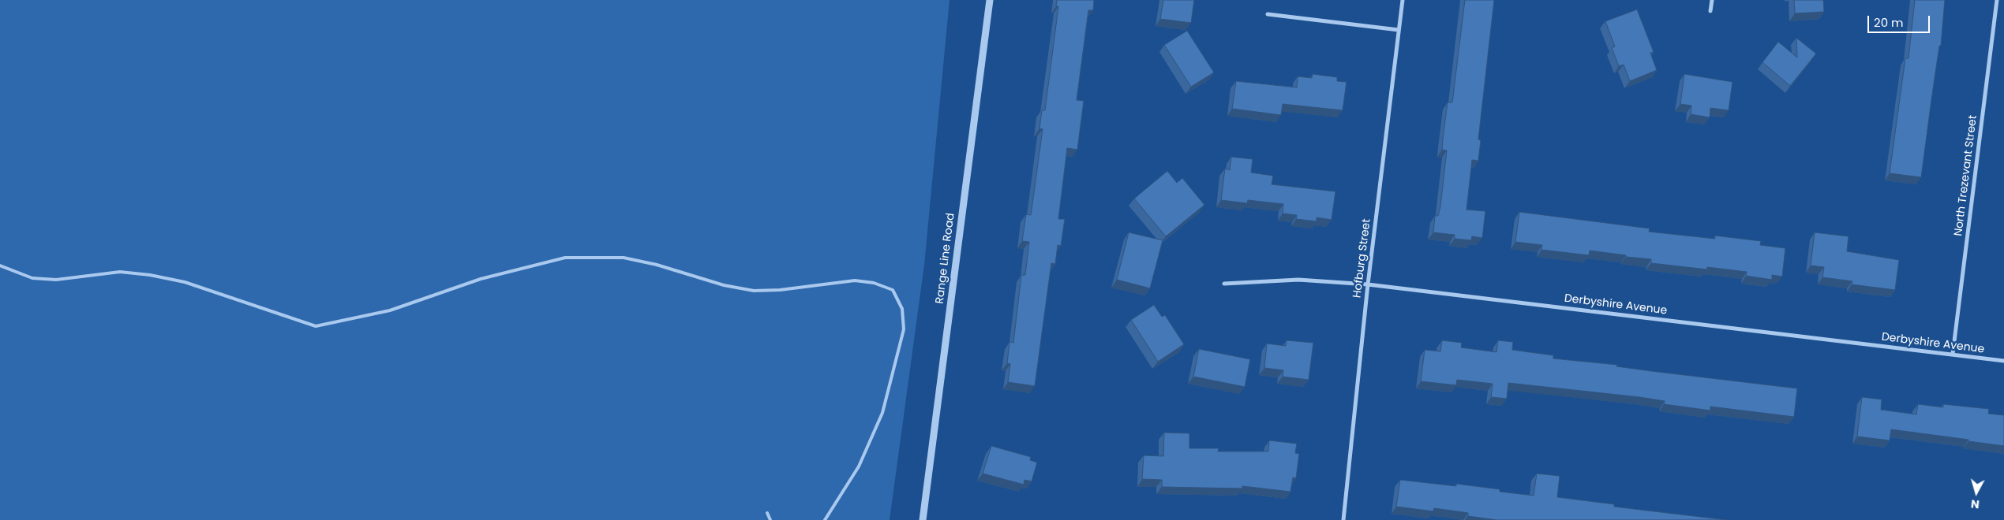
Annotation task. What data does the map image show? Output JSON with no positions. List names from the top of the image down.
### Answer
{
  "streets": {
    "street": [
      "North Trezevant Street",
      "Range Line Road",
      "Hofburg Street",
      "Derbyshire Avenue"
    ]
  },
  "crossings": [
    ["North Trezevant Street", "Derbyshire Avenue"],
    ["Hofburg Street", "Derbyshire Avenue"]
  ],
  "scale_bar": "20 m",
  "north": "bottom"
}
